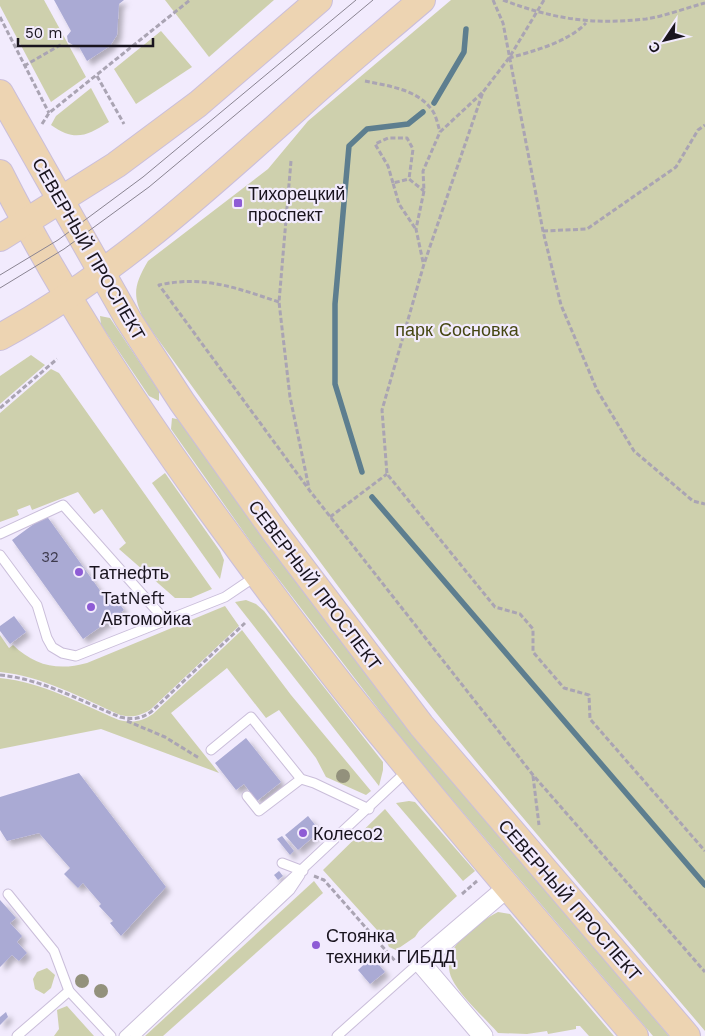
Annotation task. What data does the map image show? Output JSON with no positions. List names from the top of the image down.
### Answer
{
  "streets": {
    "main road": ["СЕВЕРНЫЙ ПРОСПЕКТ"]
  },
  "parks": ["парк Сосновка"],
  "places": {
    "transit": ["Тихорецкий проспект"],
    "other": [
      "Татнефть",
      "TatNeft Автомойка",
      "Колесо2",
      "Стоянка техники ГИБДД"
    ]
  },
  "house_numbers": ["32"],
  "scale_bar": "50 m",
  "north": "bottom left"
}
